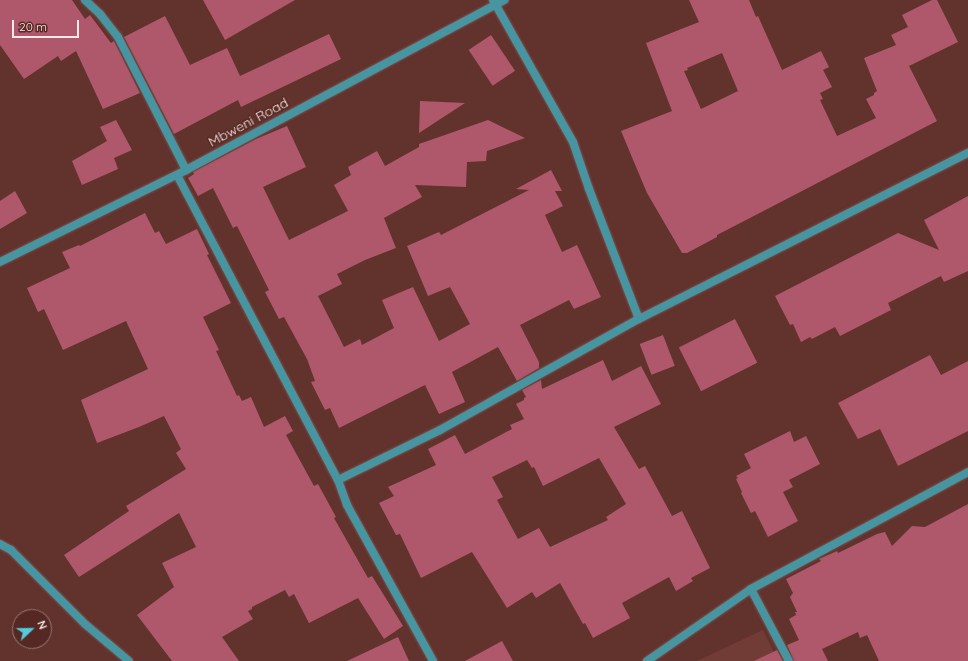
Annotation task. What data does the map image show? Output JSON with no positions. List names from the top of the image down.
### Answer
{
  "streets": {
    "street": ["Mbweni Road"]
  },
  "scale_bar": "20 m",
  "north": "right"
}
